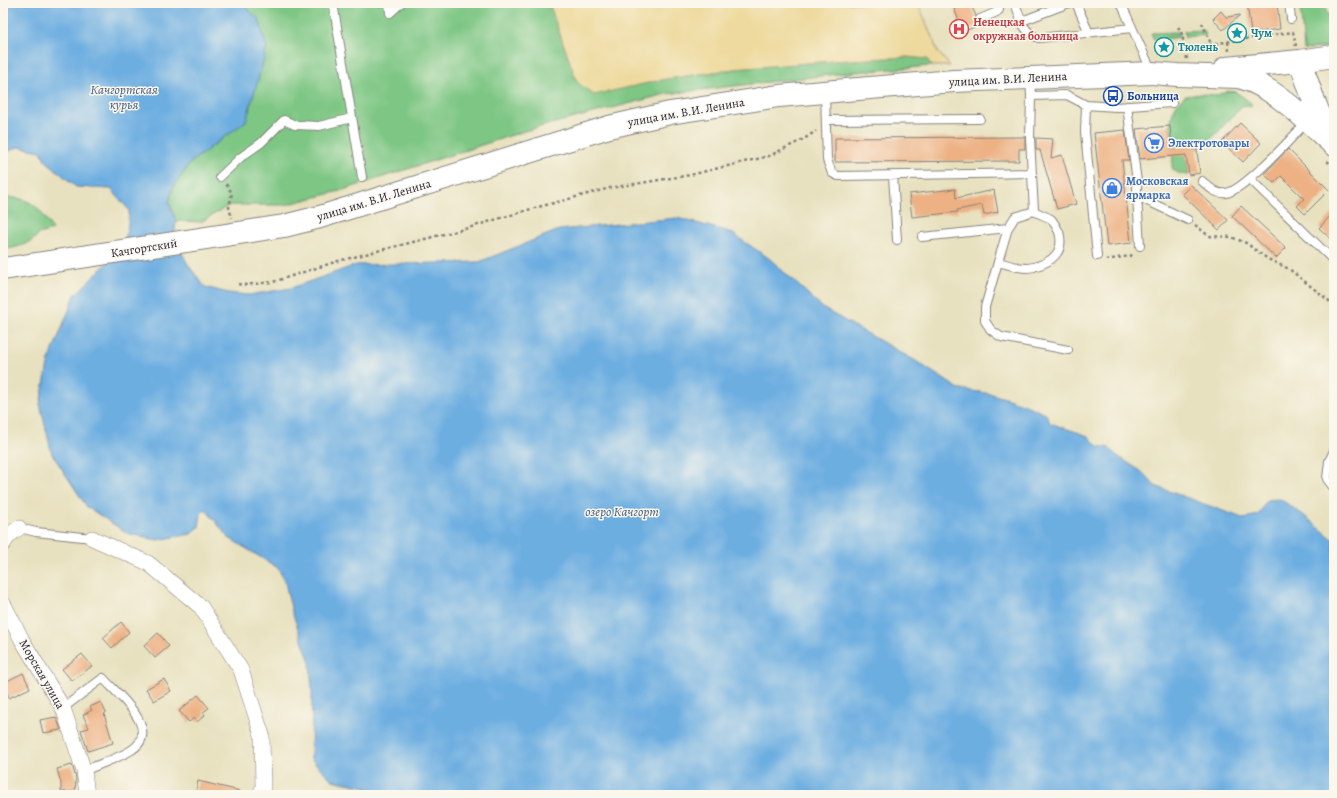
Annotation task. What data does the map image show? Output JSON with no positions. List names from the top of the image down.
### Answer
{
  "streets": {
    "main road": ["улица им. В.И. Ленина", "Качгортский"],
    "street": ["Морская улица"]
  },
  "crossings": [
    ["улица им. В.И. Ленина", "Качгортский"]
  ],
  "water": ["Качгортская курья", "озеро Качгорт"],
  "places": {
    "hospital": ["Ненецкая окружная больница"],
    "place": ["Чум", "Тюлень"],
    "bus stop": ["Больница"],
    "supermarket": ["Электротовары"],
    "shop": ["Московская ярмарка"]
  }
}
